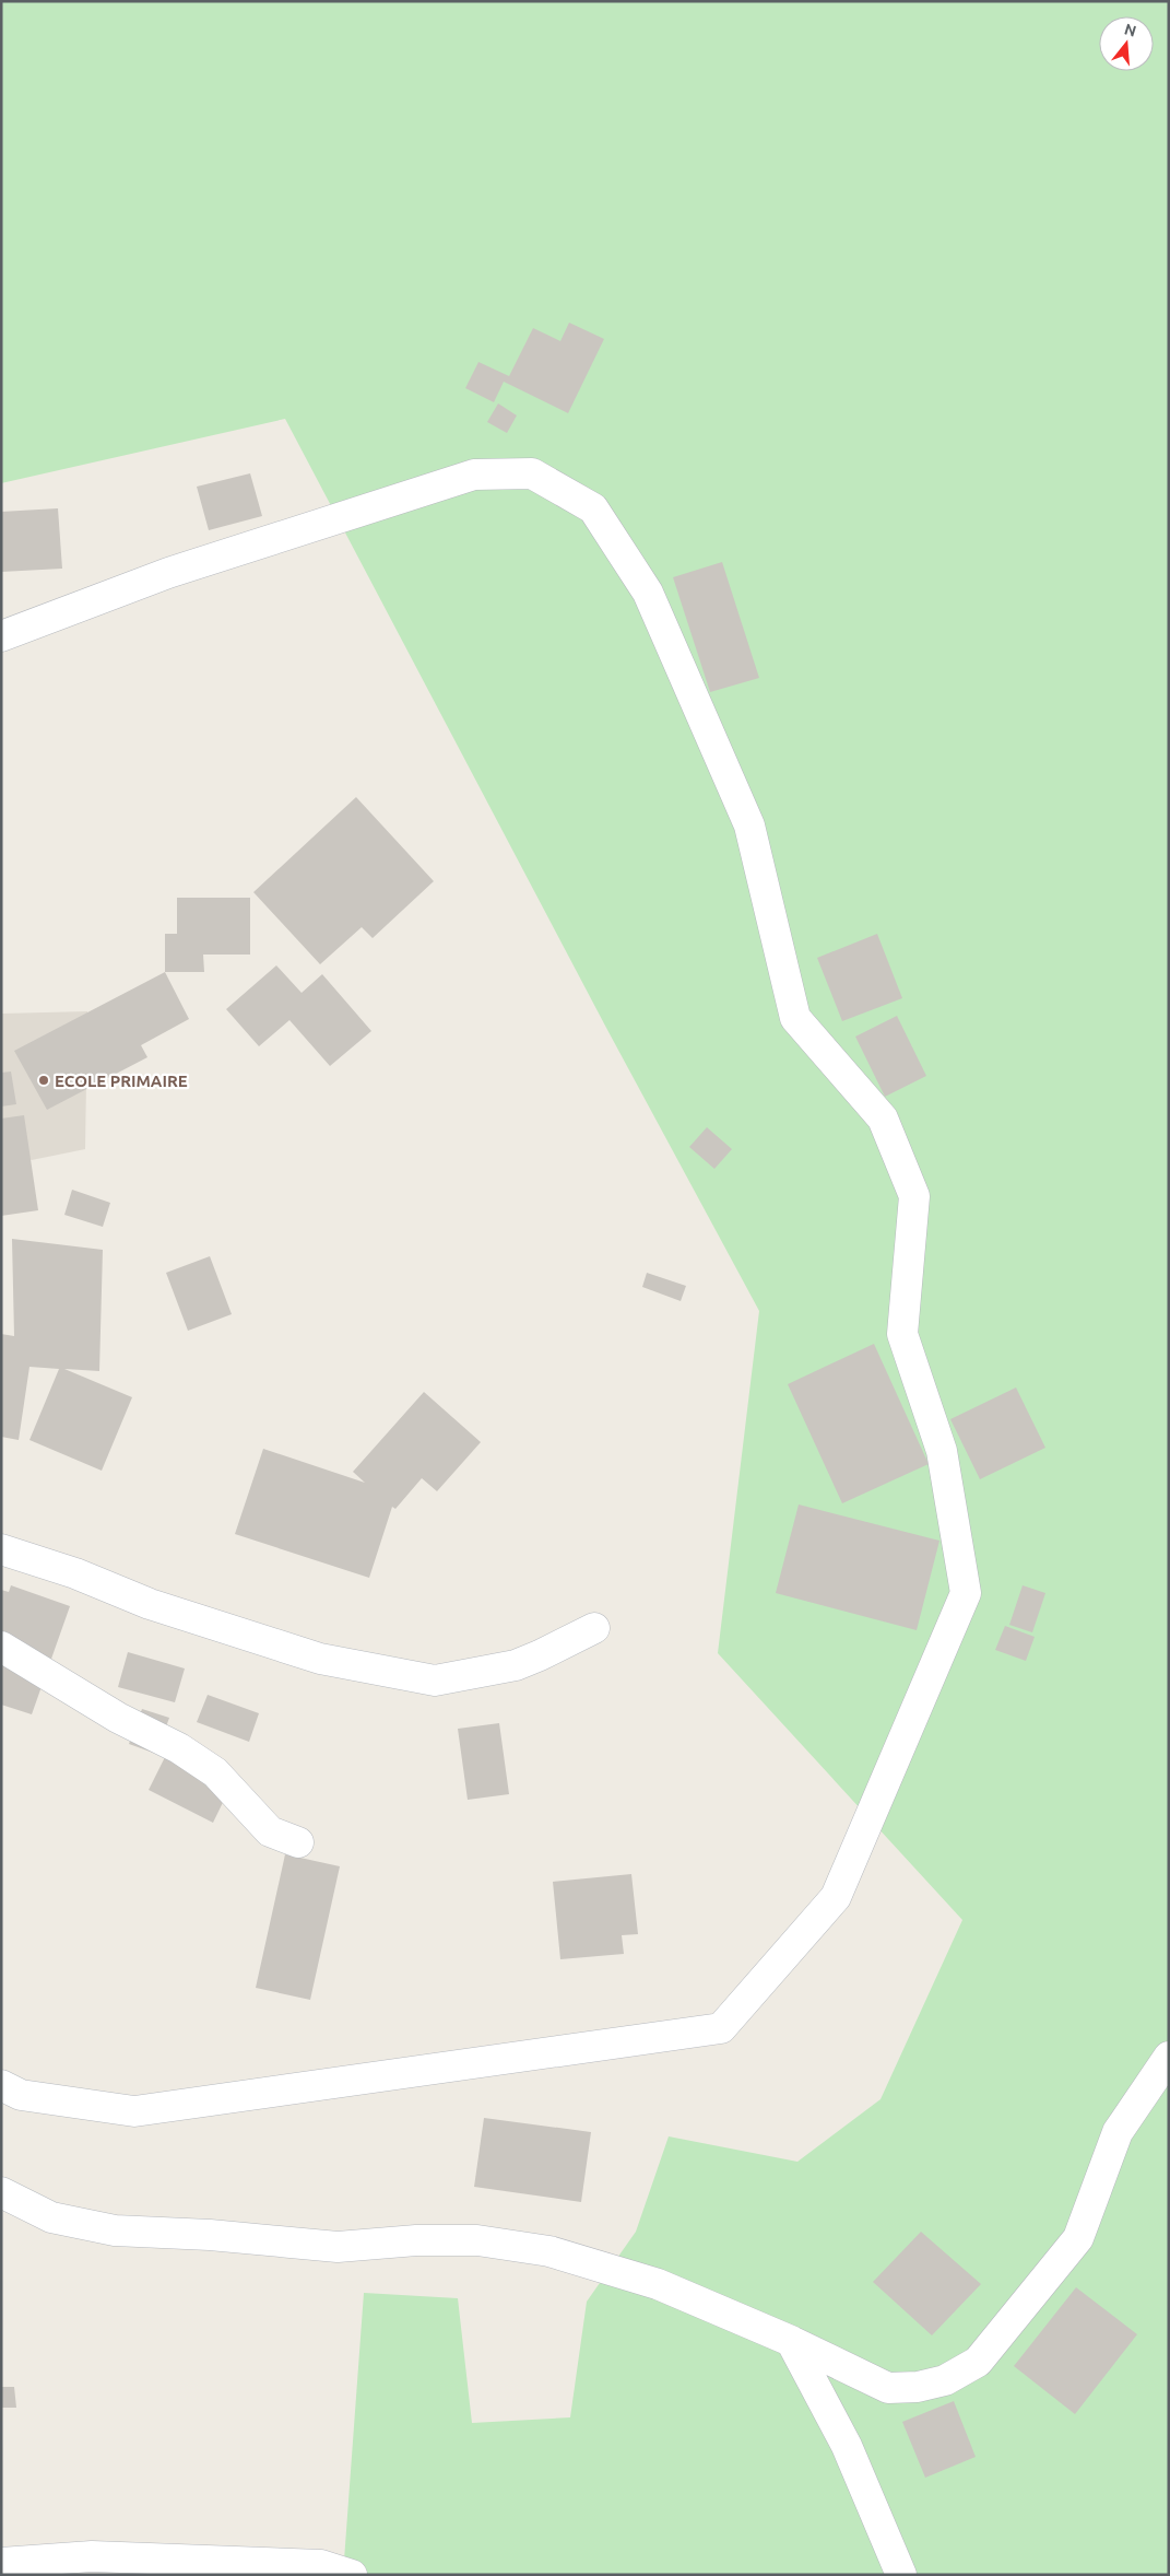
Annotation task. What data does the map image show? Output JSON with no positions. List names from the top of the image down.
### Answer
{
  "places": ["ECOLE PRIMAIRE"],
  "north": "top"
}
